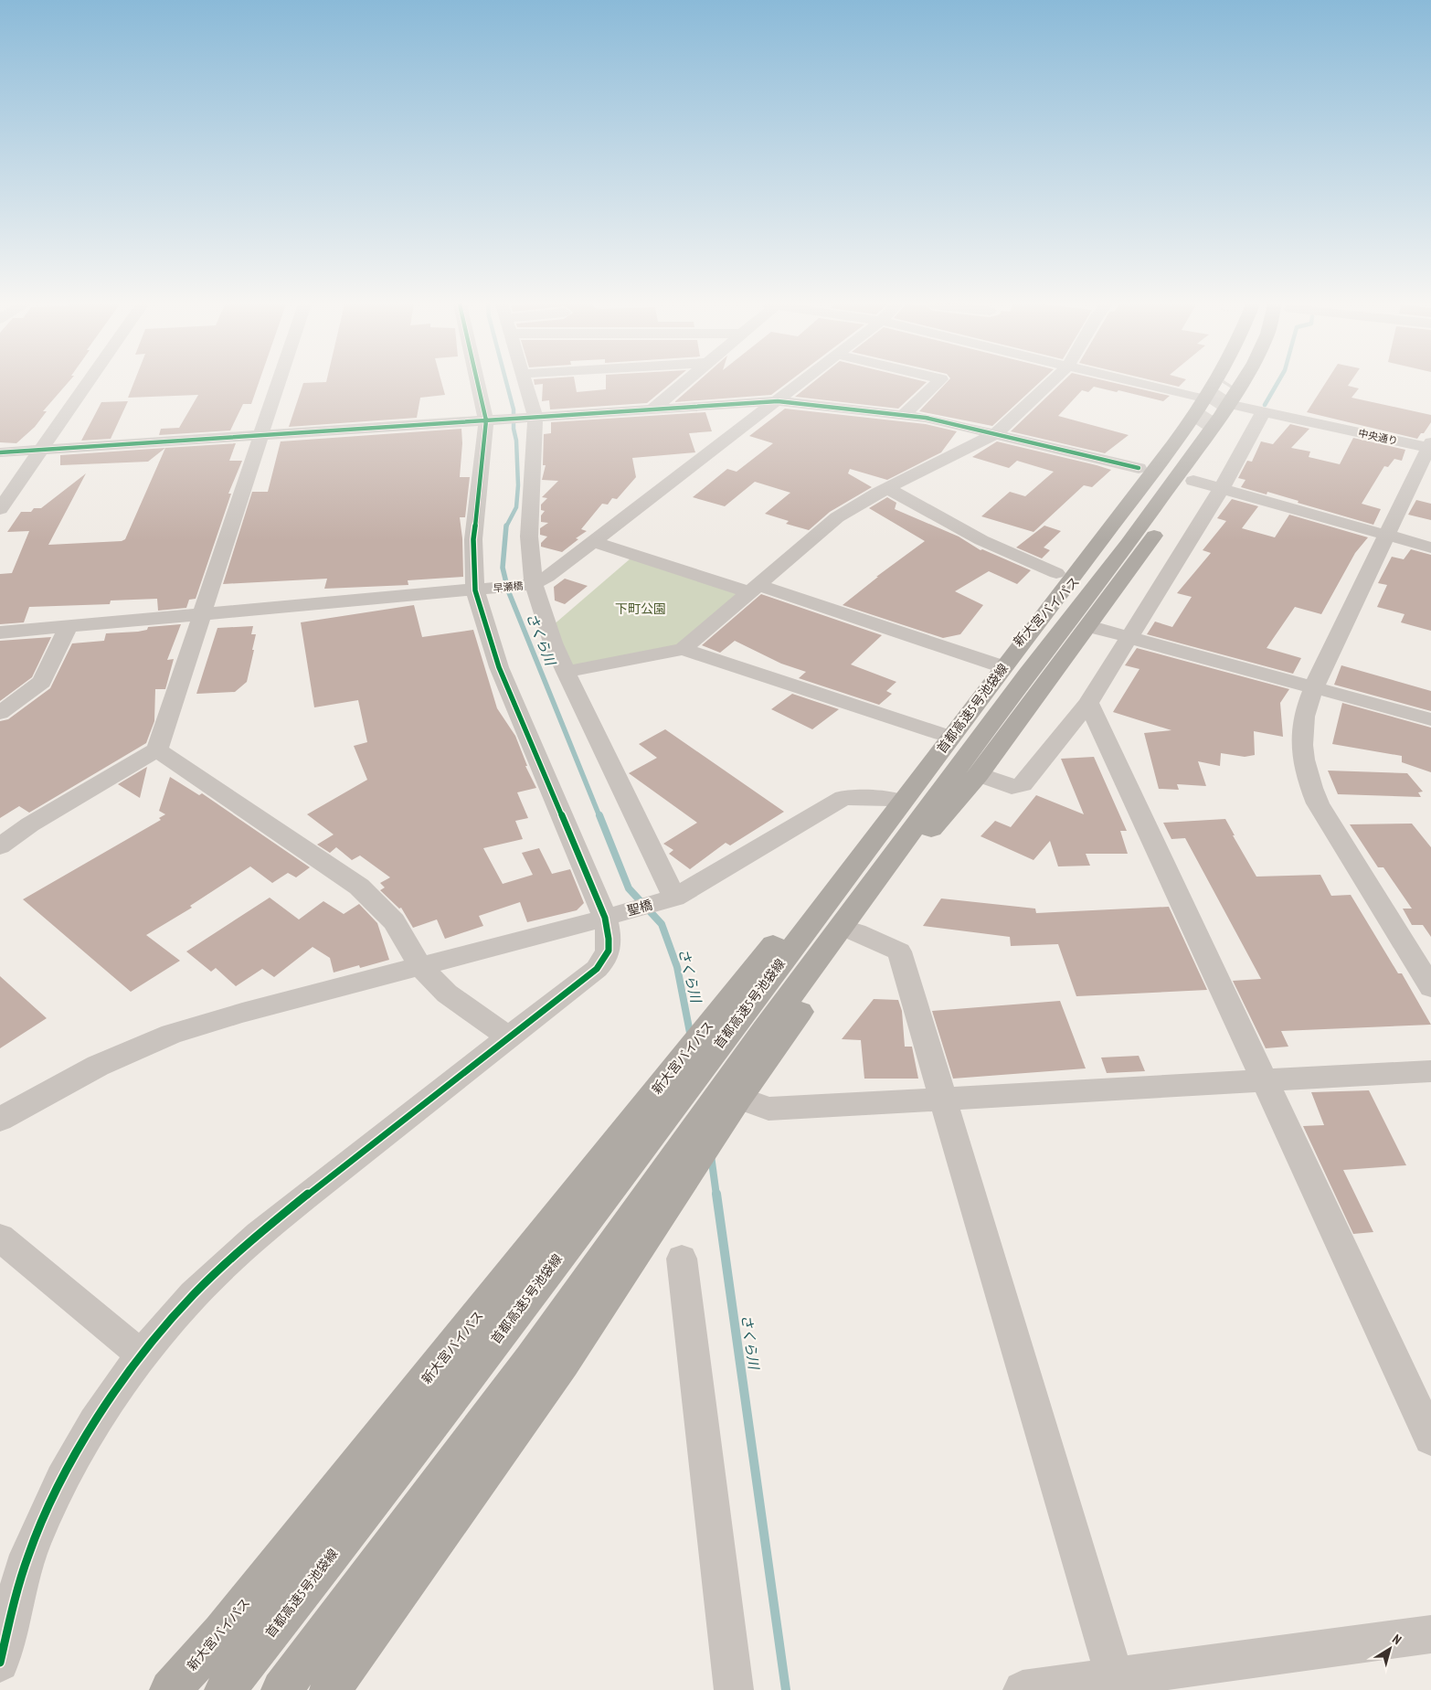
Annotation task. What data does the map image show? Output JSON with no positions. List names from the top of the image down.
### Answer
{
  "streets": {
    "highway": ["新大宮バイパス", "首都高速5号池袋線"],
    "street": ["中央通り", "早瀬橋", "聖橋"]
  },
  "crossings": [
    ["新大宮バイパス", "聖橋"]
  ],
  "water": ["さくら川"],
  "parks": ["下町公園"],
  "north": "top right"
}
